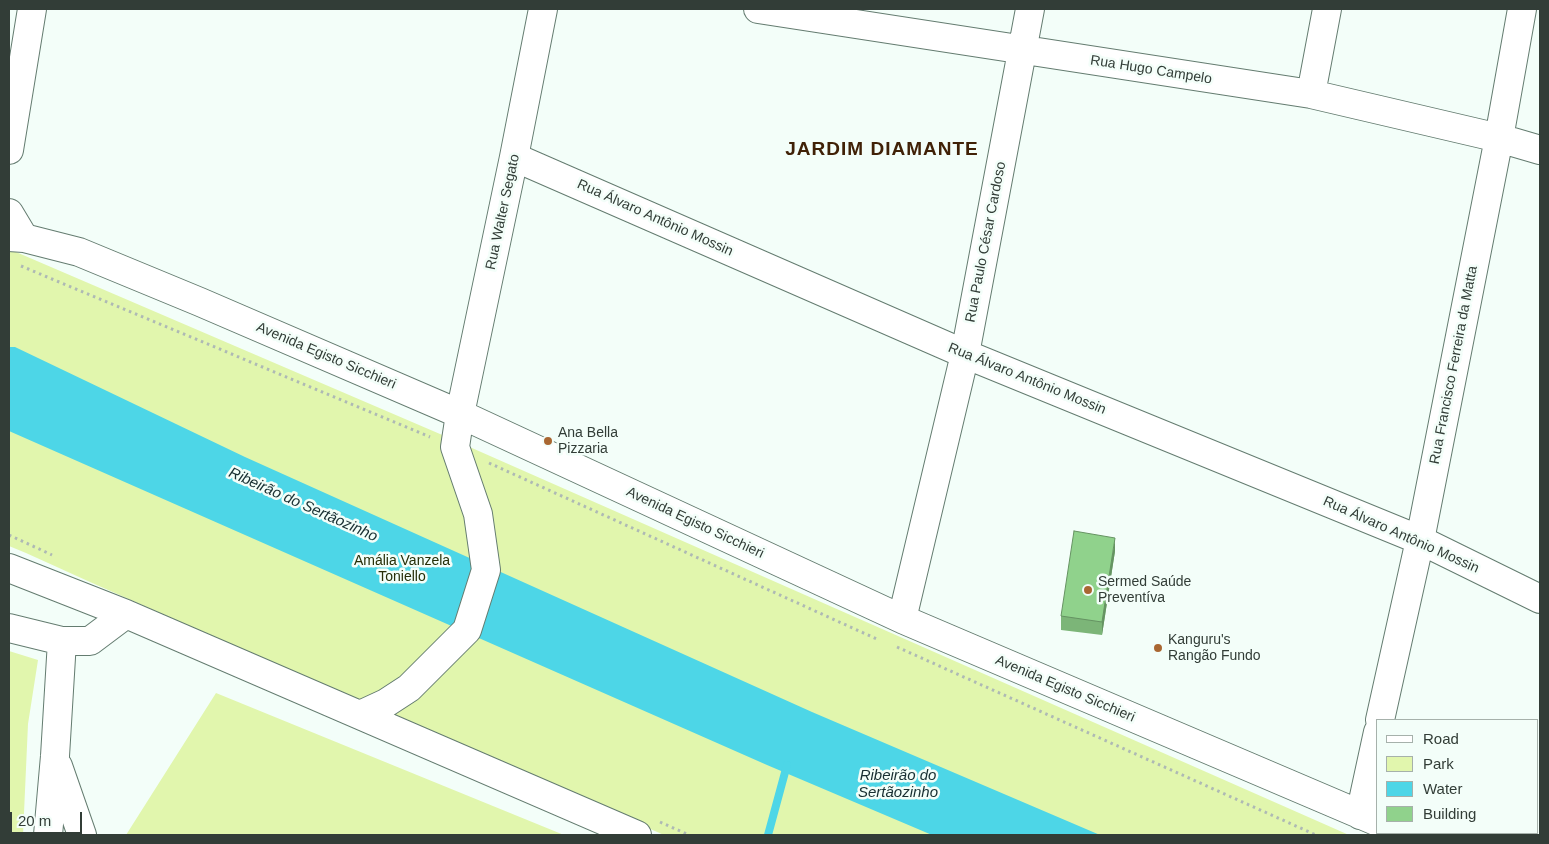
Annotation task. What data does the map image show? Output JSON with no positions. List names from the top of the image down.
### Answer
{
  "streets": {
    "street": [
      "Rua Hugo Campelo",
      "Rua Walter Segato",
      "Rua Álvaro Antônio Mossin",
      "Rua Paulo César Cardoso",
      "Avenida Egisto Sicchieri",
      "Rua Francisco Ferreira da Matta"
    ]
  },
  "crossings": [
    ["Rua Hugo Campelo", "Rua Paulo César Cardoso"],
    ["Rua Hugo Campelo", "Rua Francisco Ferreira da Matta"],
    ["Rua Walter Segato", "Rua Álvaro Antônio Mossin"],
    ["Rua Walter Segato", "Avenida Egisto Sicchieri"],
    ["Rua Álvaro Antônio Mossin", "Rua Paulo César Cardoso"],
    ["Rua Álvaro Antônio Mossin", "Rua Francisco Ferreira da Matta"],
    ["Rua Paulo César Cardoso", "Avenida Egisto Sicchieri"]
  ],
  "districts": ["JARDIM DIAMANTE"],
  "water": ["Ribeirão do Sertãozinho"],
  "parks": ["Amália Vanzela Toniello"],
  "places": ["Ana Bella Pizzaria", "Sermed Saúde Preventíva", "Kanguru's Rangão Fundo"],
  "legend": [
    "Road",
    "Park",
    "Water",
    "Building"
  ],
  "scale_bar": "20 m"
}
